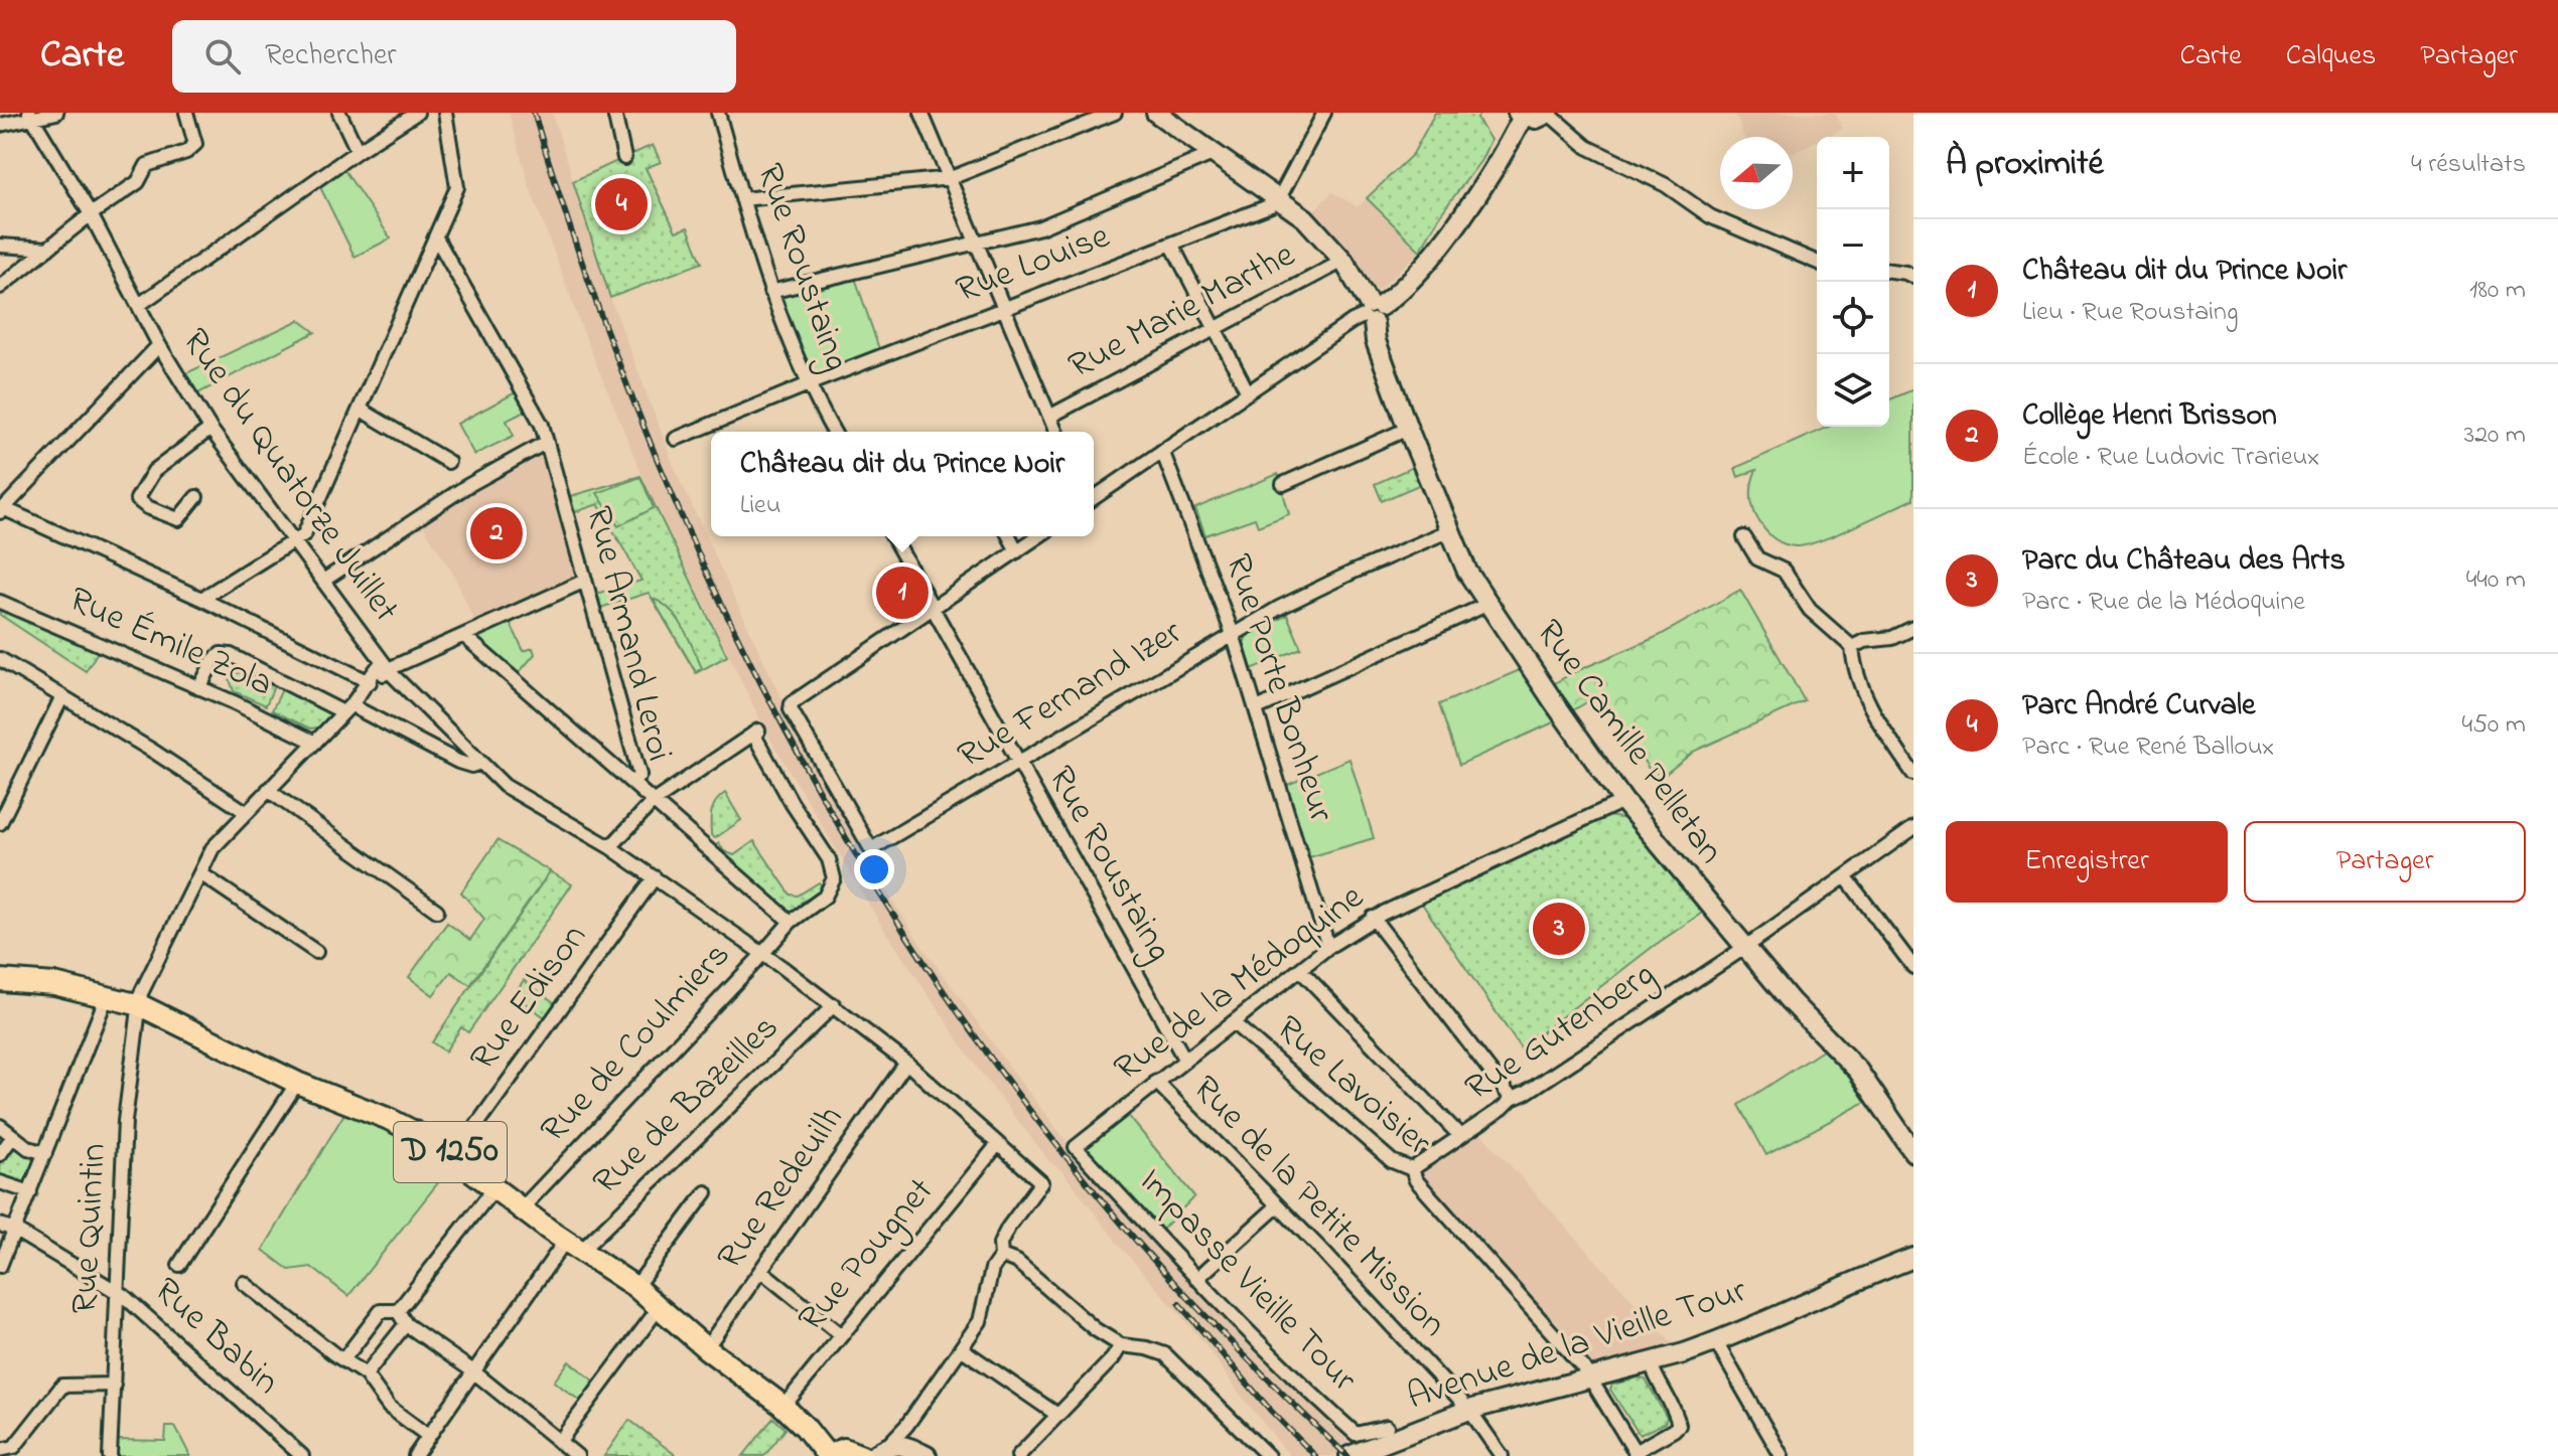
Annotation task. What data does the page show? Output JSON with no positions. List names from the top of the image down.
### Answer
{
  "streets": {
    "main road": ["D 1250"],
    "street": [
      "Rue Louise",
      "Rue Roustaing",
      "Rue Marie Marthe",
      "Rue du Quatorze Juillet",
      "Rue Armand Leroi",
      "Rue Émile Zola",
      "Rue Porte Bonheur",
      "Rue Fernand Izer",
      "Rue Camille Pelletan",
      "Rue de la Médoquine",
      "Rue Edison",
      "Rue Gutenberg",
      "Rue de Coulmiers",
      "Rue Lavoisier",
      "Rue de Bazeilles",
      "Rue Redeuilh",
      "Rue de la Petite Mission",
      "Rue Quintin",
      "Rue Pougnet",
      "Impasse Vieille Tour",
      "Rue Babin",
      "Avenue de la Vieille Tour"
    ]
  },
  "crossings": [
    ["Rue Louise", "Rue Roustaing"],
    ["Rue Louise", "Rue Camille Pelletan"],
    ["Rue Roustaing", "Rue Fernand Izer"],
    ["Rue Roustaing", "Rue de la Médoquine"],
    ["Rue Marie Marthe", "Rue Camille Pelletan"],
    ["Rue du Quatorze Juillet", "Rue Émile Zola"],
    ["Rue du Quatorze Juillet", "D 1250"],
    ["Rue du Quatorze Juillet", "Rue Quintin"],
    ["Rue Porte Bonheur", "Rue Fernand Izer"],
    ["Rue Porte Bonheur", "Rue de la Médoquine"],
    ["Rue Fernand Izer", "Rue Camille Pelletan"],
    ["Rue Camille Pelletan", "Rue de la Médoquine"],
    ["Rue Camille Pelletan", "Rue Gutenberg"],
    ["Rue de la Médoquine", "Rue Lavoisier"],
    ["Rue de la Médoquine", "Rue de la Petite Mission"],
    ["Rue de la Médoquine", "Impasse Vieille Tour"],
    ["Rue Edison", "D 1250"],
    ["Rue Gutenberg", "Rue Lavoisier"],
    ["Rue de Coulmiers", "D 1250"],
    ["Rue Lavoisier", "Avenue de la Vieille Tour"],
    ["Rue de Bazeilles", "D 1250"],
    ["D 1250", "Rue Redeuilh"],
    ["D 1250", "Rue Quintin"],
    ["D 1250", "Rue Pougnet"],
    ["Rue de la Petite Mission", "Avenue de la Vieille Tour"],
    ["Rue Quintin", "Rue Babin"]
  ],
  "north": "left",
  "page": {
    "header": "Carte",
    "search": "Rechercher",
    "nav": ["Carte", "Calques", "Partager"],
    "heading": ["À proximité", "4 résultats"],
    "map_buttons": ["+", "−"],
    "pins": [
      "4",
      "2",
      "1",
      "3"
    ],
    "list": [
      {
        "mark": "1",
        "name": "Château dit du Prince Noir",
        "note": "Lieu · Rue Roustaing",
        "value": "180 m"
      },
      {
        "mark": "2",
        "name": "Collège Henri Brisson",
        "note": "École · Rue Ludovic Trarieux",
        "value": "320 m"
      },
      {
        "mark": "3",
        "name": "Parc du Château des Arts",
        "note": "Parc · Rue de la Médoquine",
        "value": "440 m"
      },
      {
        "mark": "4",
        "name": "Parc André Curvale",
        "note": "Parc · Rue René Balloux",
        "value": "450 m"
      }
    ],
    "popup": ["Château dit du Prince Noir", "Lieu"],
    "buttons": ["Enregistrer", "Partager"]
  }
}
